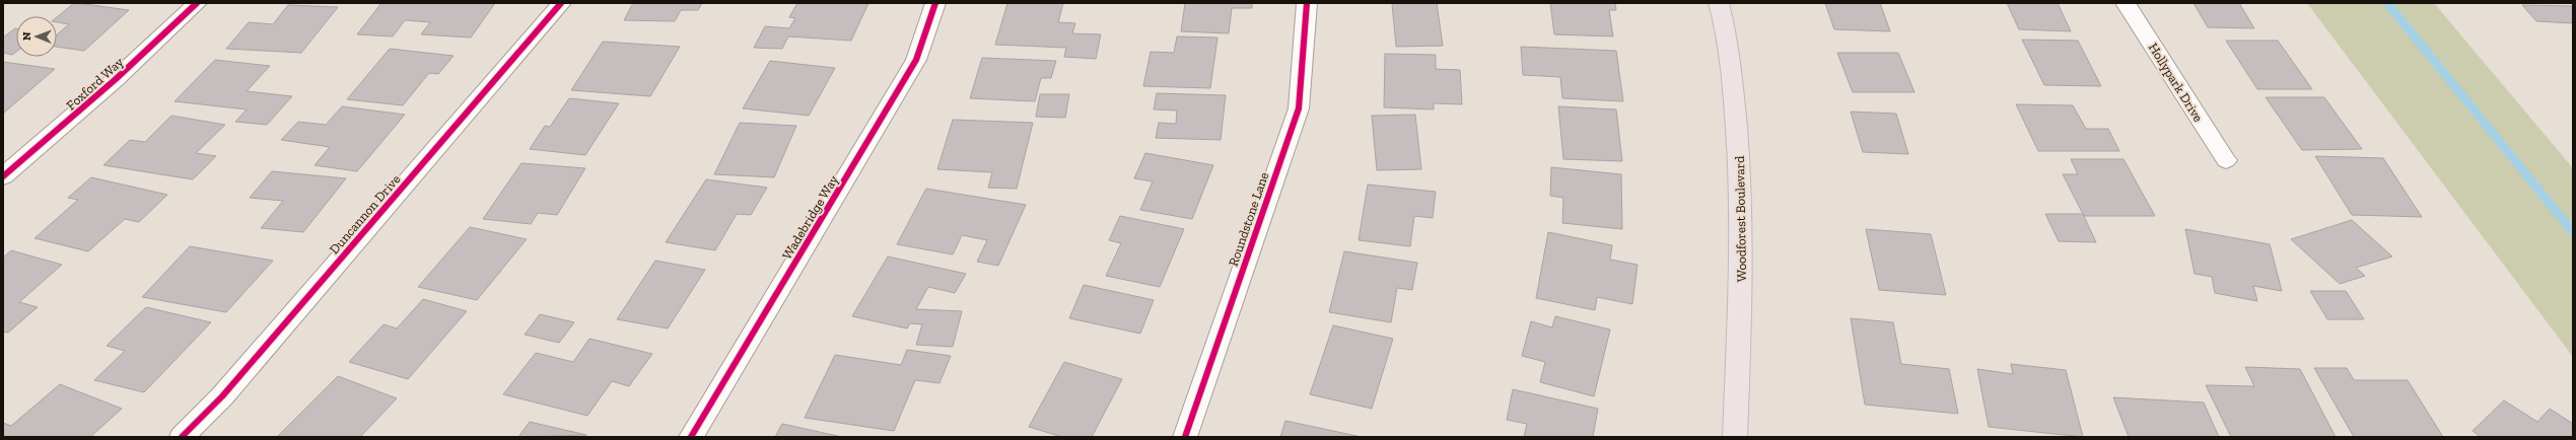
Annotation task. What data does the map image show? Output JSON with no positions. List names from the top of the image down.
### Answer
{
  "streets": {
    "main road": ["Woodforest Boulevard"],
    "street": [
      "Hollypark Drive",
      "Foxford Way",
      "Duncannon Drive",
      "Wadebridge Way",
      "Roundstone Lane"
    ]
  },
  "north": "left"
}
